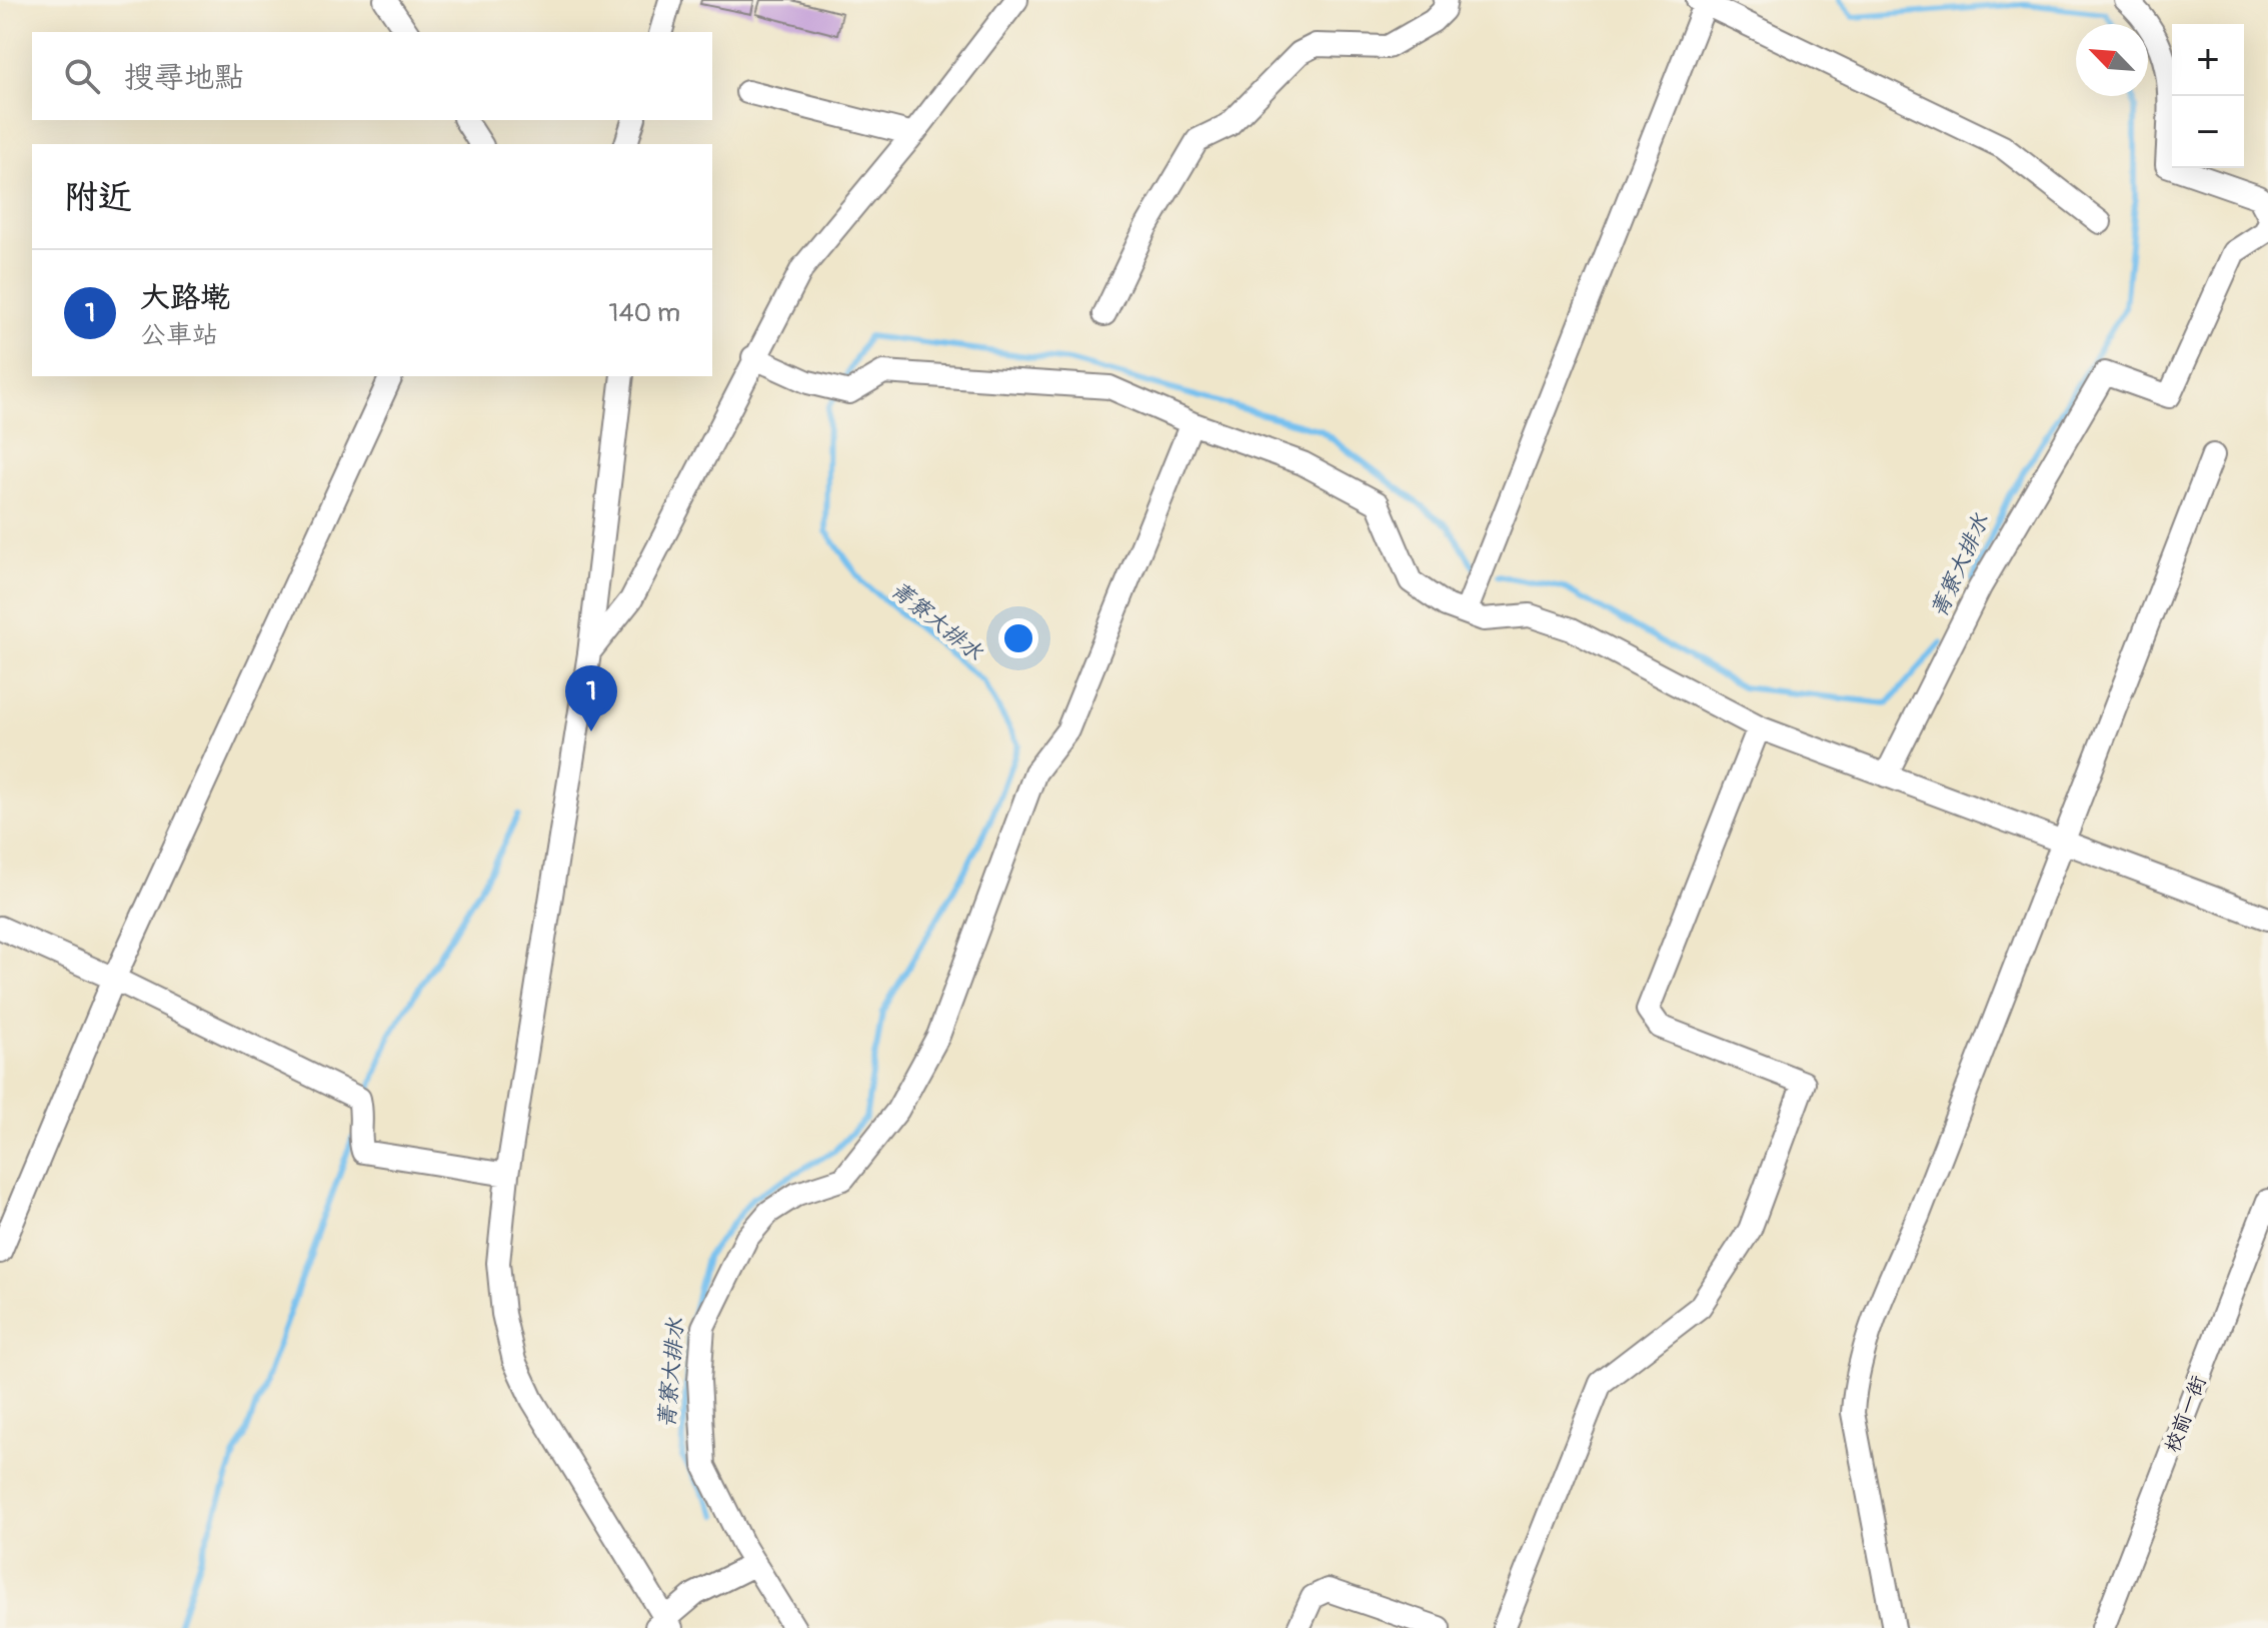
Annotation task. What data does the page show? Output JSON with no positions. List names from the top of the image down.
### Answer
{
  "streets": {
    "street": ["校前一街"]
  },
  "water": ["菁寮大排水"],
  "north": "top left",
  "page": {
    "map_buttons": ["+", "−"],
    "search": "搜尋地點",
    "heading": "附近",
    "list": [
      {
        "mark": "1",
        "name": "大路墘",
        "note": "公車站",
        "value": "140 m"
      }
    ],
    "pins": "1"
  }
}
